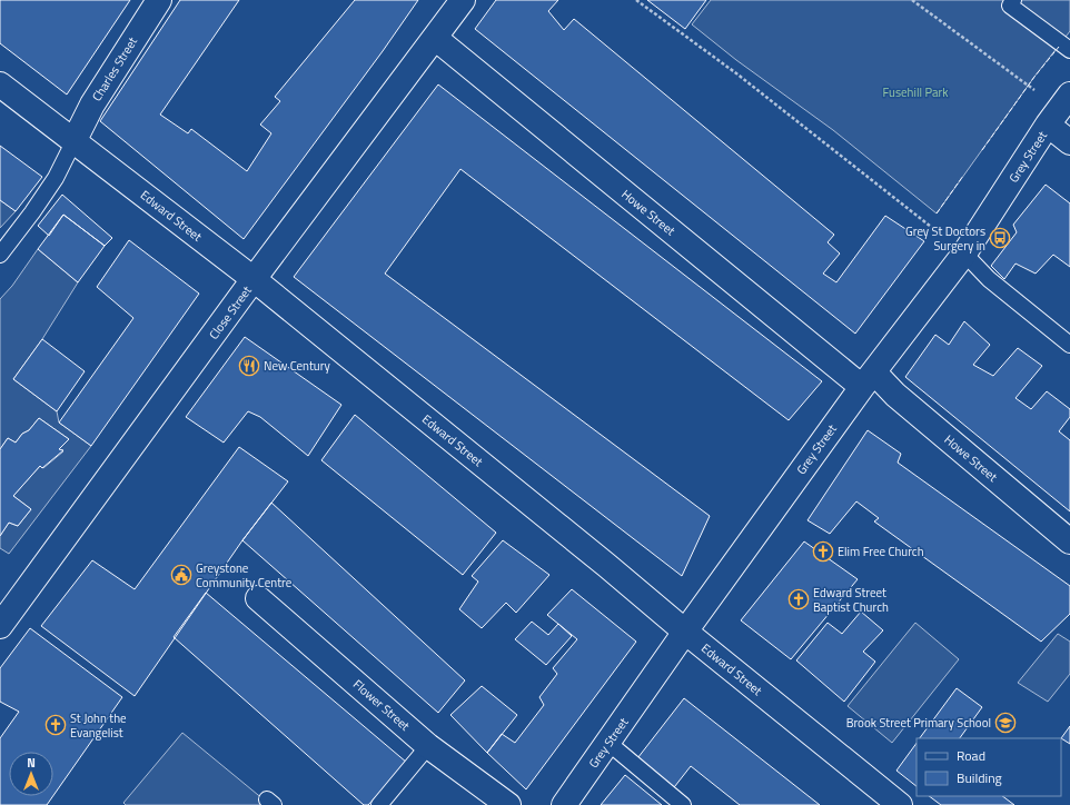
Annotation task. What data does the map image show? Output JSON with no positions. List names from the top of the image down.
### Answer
{
  "streets": {
    "street": [
      "Charles Street",
      "Grey Street",
      "Howe Street",
      "Edward Street",
      "Close Street",
      "Flower Street"
    ]
  },
  "crossings": [
    ["Charles Street", "Edward Street"],
    ["Grey Street", "Howe Street"],
    ["Grey Street", "Edward Street"],
    ["Howe Street", "Close Street"],
    ["Edward Street", "Close Street"]
  ],
  "parks": ["Fusehill Park"],
  "places": {
    "bus stop": ["Grey St Doctors Surgery in"],
    "restaurant": ["New Century"],
    "church": ["Elim Free Church", "Edward Street Baptist Church", "St John the Evangelist"],
    "public building": ["Greystone Community Centre"],
    "school or university": ["Brook Street Primary School"]
  },
  "legend": ["Road", "Building"],
  "north": "top"
}
